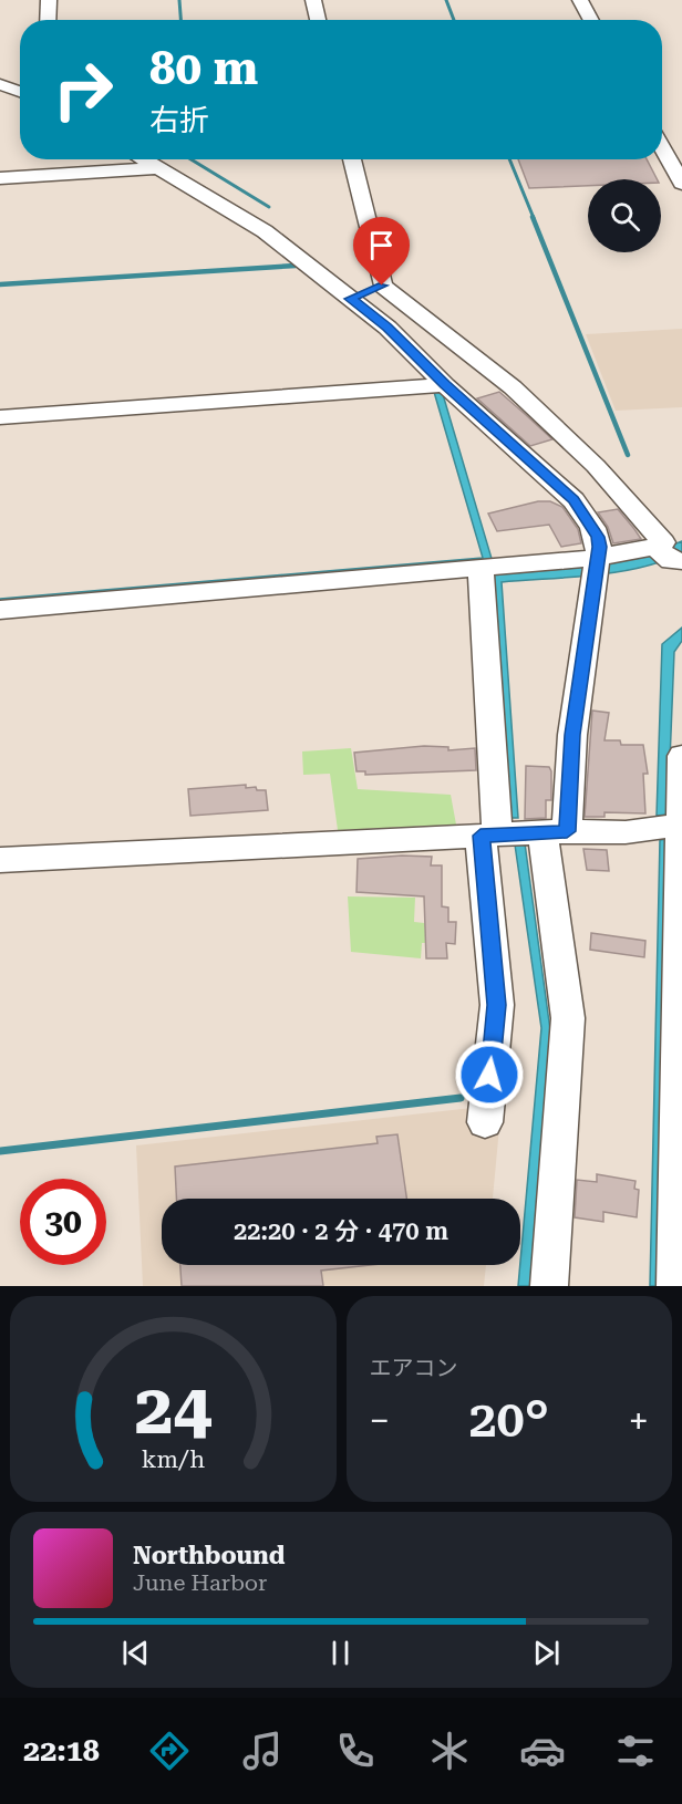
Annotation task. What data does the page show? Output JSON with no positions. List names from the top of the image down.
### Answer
{
  "page": {
    "turn": ["80 m", "右折"],
    "limit": "30",
    "trip": "22:20 · 2 分 · 470 m",
    "tile": "エアコン",
    "heat": ["−", "20°", "+"],
    "song": ["Northbound", "June Harbor"],
    "tabs": "22:18",
    "gauge": ["24", "km/h"]
  }
}
